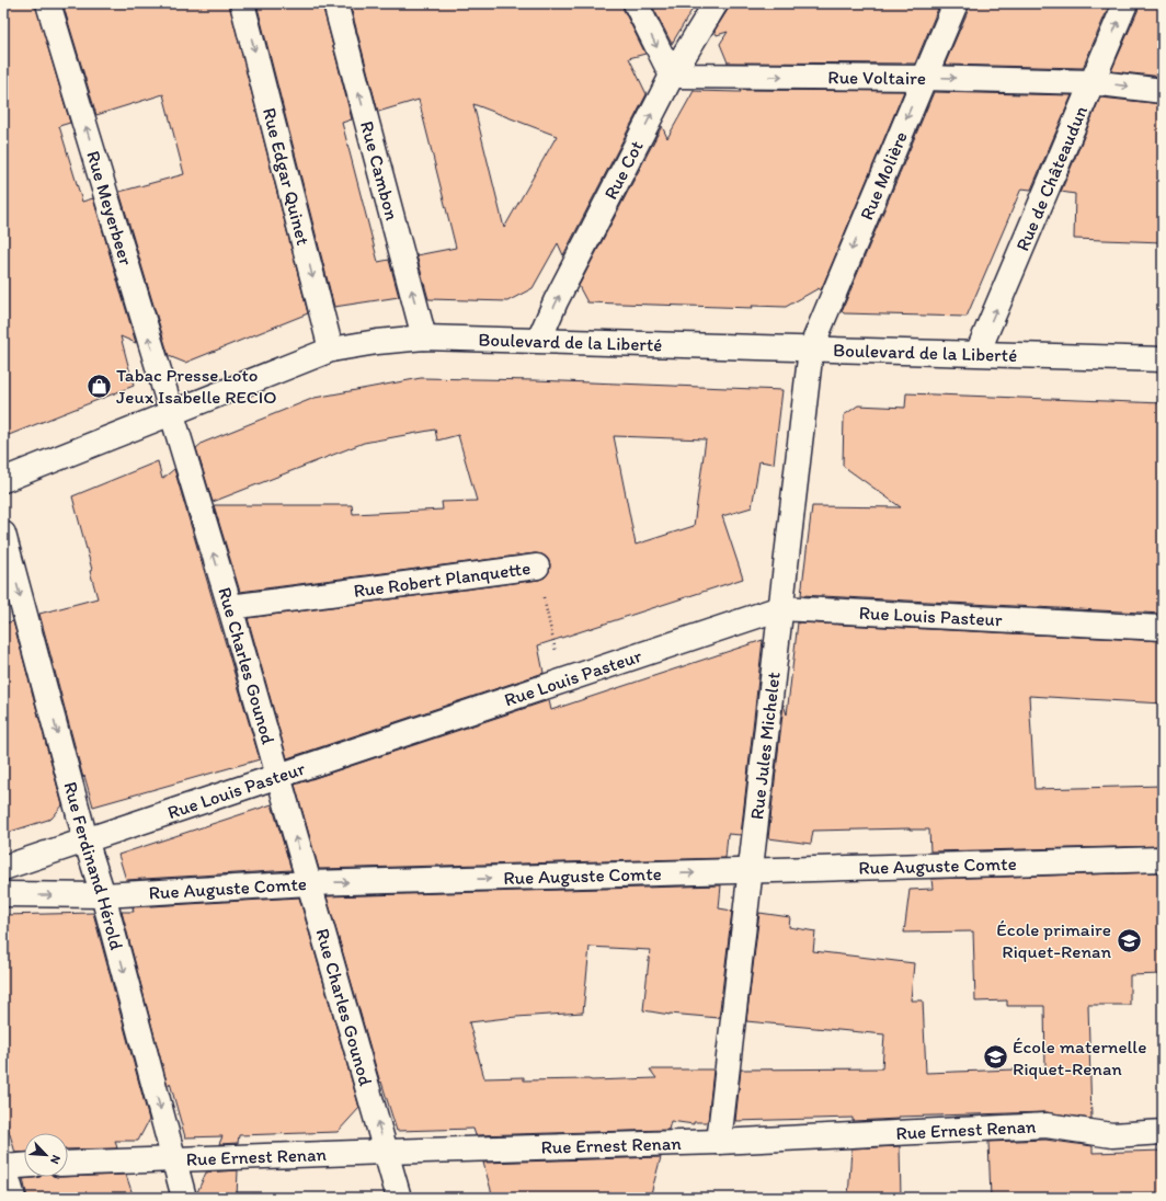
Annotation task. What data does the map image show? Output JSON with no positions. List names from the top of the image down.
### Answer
{
  "streets": {
    "street": [
      "Rue Voltaire",
      "Rue Cambon",
      "Rue Cot",
      "Rue Molière",
      "Rue Edgar Quinet",
      "Rue de Châteaudun",
      "Rue Meyerbeer",
      "Boulevard de la Liberté",
      "Rue Robert Planquette",
      "Rue Louis Pasteur",
      "Rue Charles Gounod",
      "Rue Jules Michelet",
      "Rue Ferdinand Hérold",
      "Rue Auguste Comte",
      "Rue Ernest Renan"
    ]
  },
  "crossings": [
    ["Rue Voltaire", "Rue Cot"],
    ["Rue Voltaire", "Rue Molière"],
    ["Rue Voltaire", "Rue de Châteaudun"],
    ["Rue Cambon", "Boulevard de la Liberté"],
    ["Rue Cot", "Boulevard de la Liberté"],
    ["Rue Molière", "Boulevard de la Liberté"],
    ["Rue Molière", "Rue Jules Michelet"],
    ["Rue Edgar Quinet", "Boulevard de la Liberté"],
    ["Rue de Châteaudun", "Boulevard de la Liberté"],
    ["Rue Meyerbeer", "Boulevard de la Liberté"],
    ["Rue Meyerbeer", "Rue Charles Gounod"],
    ["Boulevard de la Liberté", "Rue Charles Gounod"],
    ["Boulevard de la Liberté", "Rue Jules Michelet"],
    ["Rue Robert Planquette", "Rue Louis Pasteur"],
    ["Rue Robert Planquette", "Rue Charles Gounod"],
    ["Rue Louis Pasteur", "Rue Charles Gounod"],
    ["Rue Louis Pasteur", "Rue Jules Michelet"],
    ["Rue Louis Pasteur", "Rue Ferdinand Hérold"],
    ["Rue Charles Gounod", "Rue Auguste Comte"],
    ["Rue Charles Gounod", "Rue Ernest Renan"],
    ["Rue Jules Michelet", "Rue Auguste Comte"],
    ["Rue Jules Michelet", "Rue Ernest Renan"],
    ["Rue Ferdinand Hérold", "Rue Auguste Comte"],
    ["Rue Ferdinand Hérold", "Rue Ernest Renan"]
  ],
  "one_way": [
    "Rue Voltaire",
    "Rue Cambon",
    "Rue Cot",
    "Rue Molière",
    "Rue Edgar Quinet",
    "Rue de Châteaudun",
    "Rue Meyerbeer",
    "Rue Charles Gounod",
    "Rue Ferdinand Hérold",
    "Rue Auguste Comte"
  ],
  "places": {
    "shop": ["Tabac Presse Loto Jeux Isabelle RECIO"],
    "school or university": ["École primaire Riquet-Renan", "École maternelle Riquet-Renan"]
  },
  "north": "bottom right"
}
